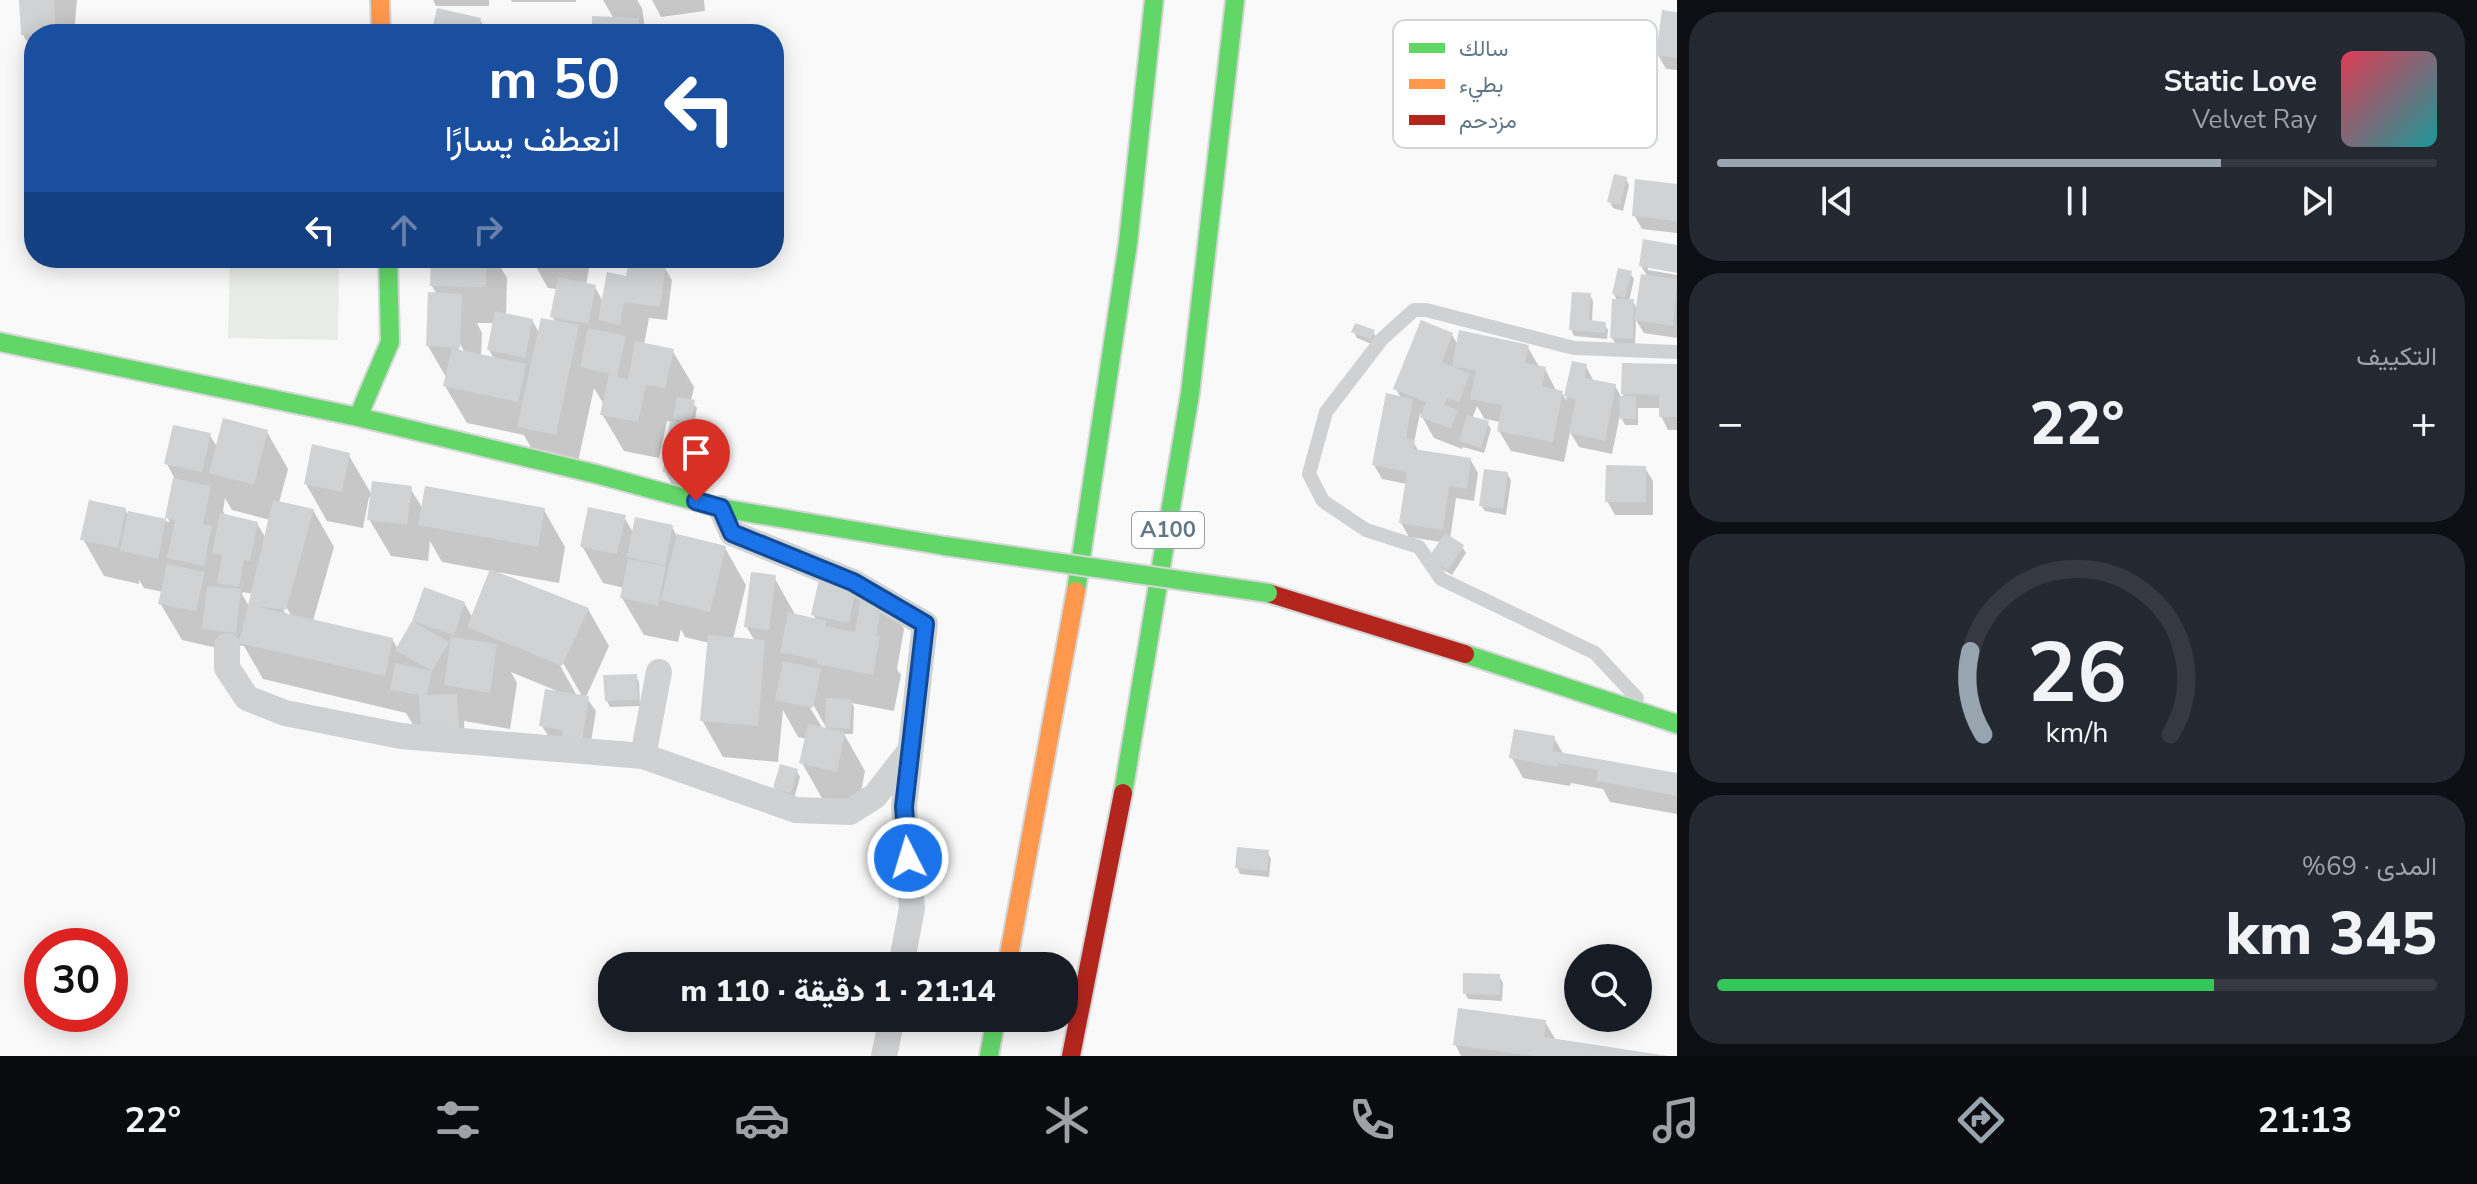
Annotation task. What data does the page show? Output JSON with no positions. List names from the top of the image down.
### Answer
{
  "streets": {
    "main road": ["A100"]
  },
  "legend": ["سالك", "بطيء", "مزدحم"],
  "page": {
    "turn": ["50 m", "انعطف يسارًا"],
    "song": ["Static Love", "Velvet Ray"],
    "tile": [
      "التكييف",
      ["المدى · 69%", "345 km"]
    ],
    "heat": ["−", "22°", "+"],
    "limit": "30",
    "trip": "21:14 · 1 دقيقة · 110 m",
    "tabs": ["21:13", "22°"],
    "gauge": ["26", "km/h"]
  }
}
